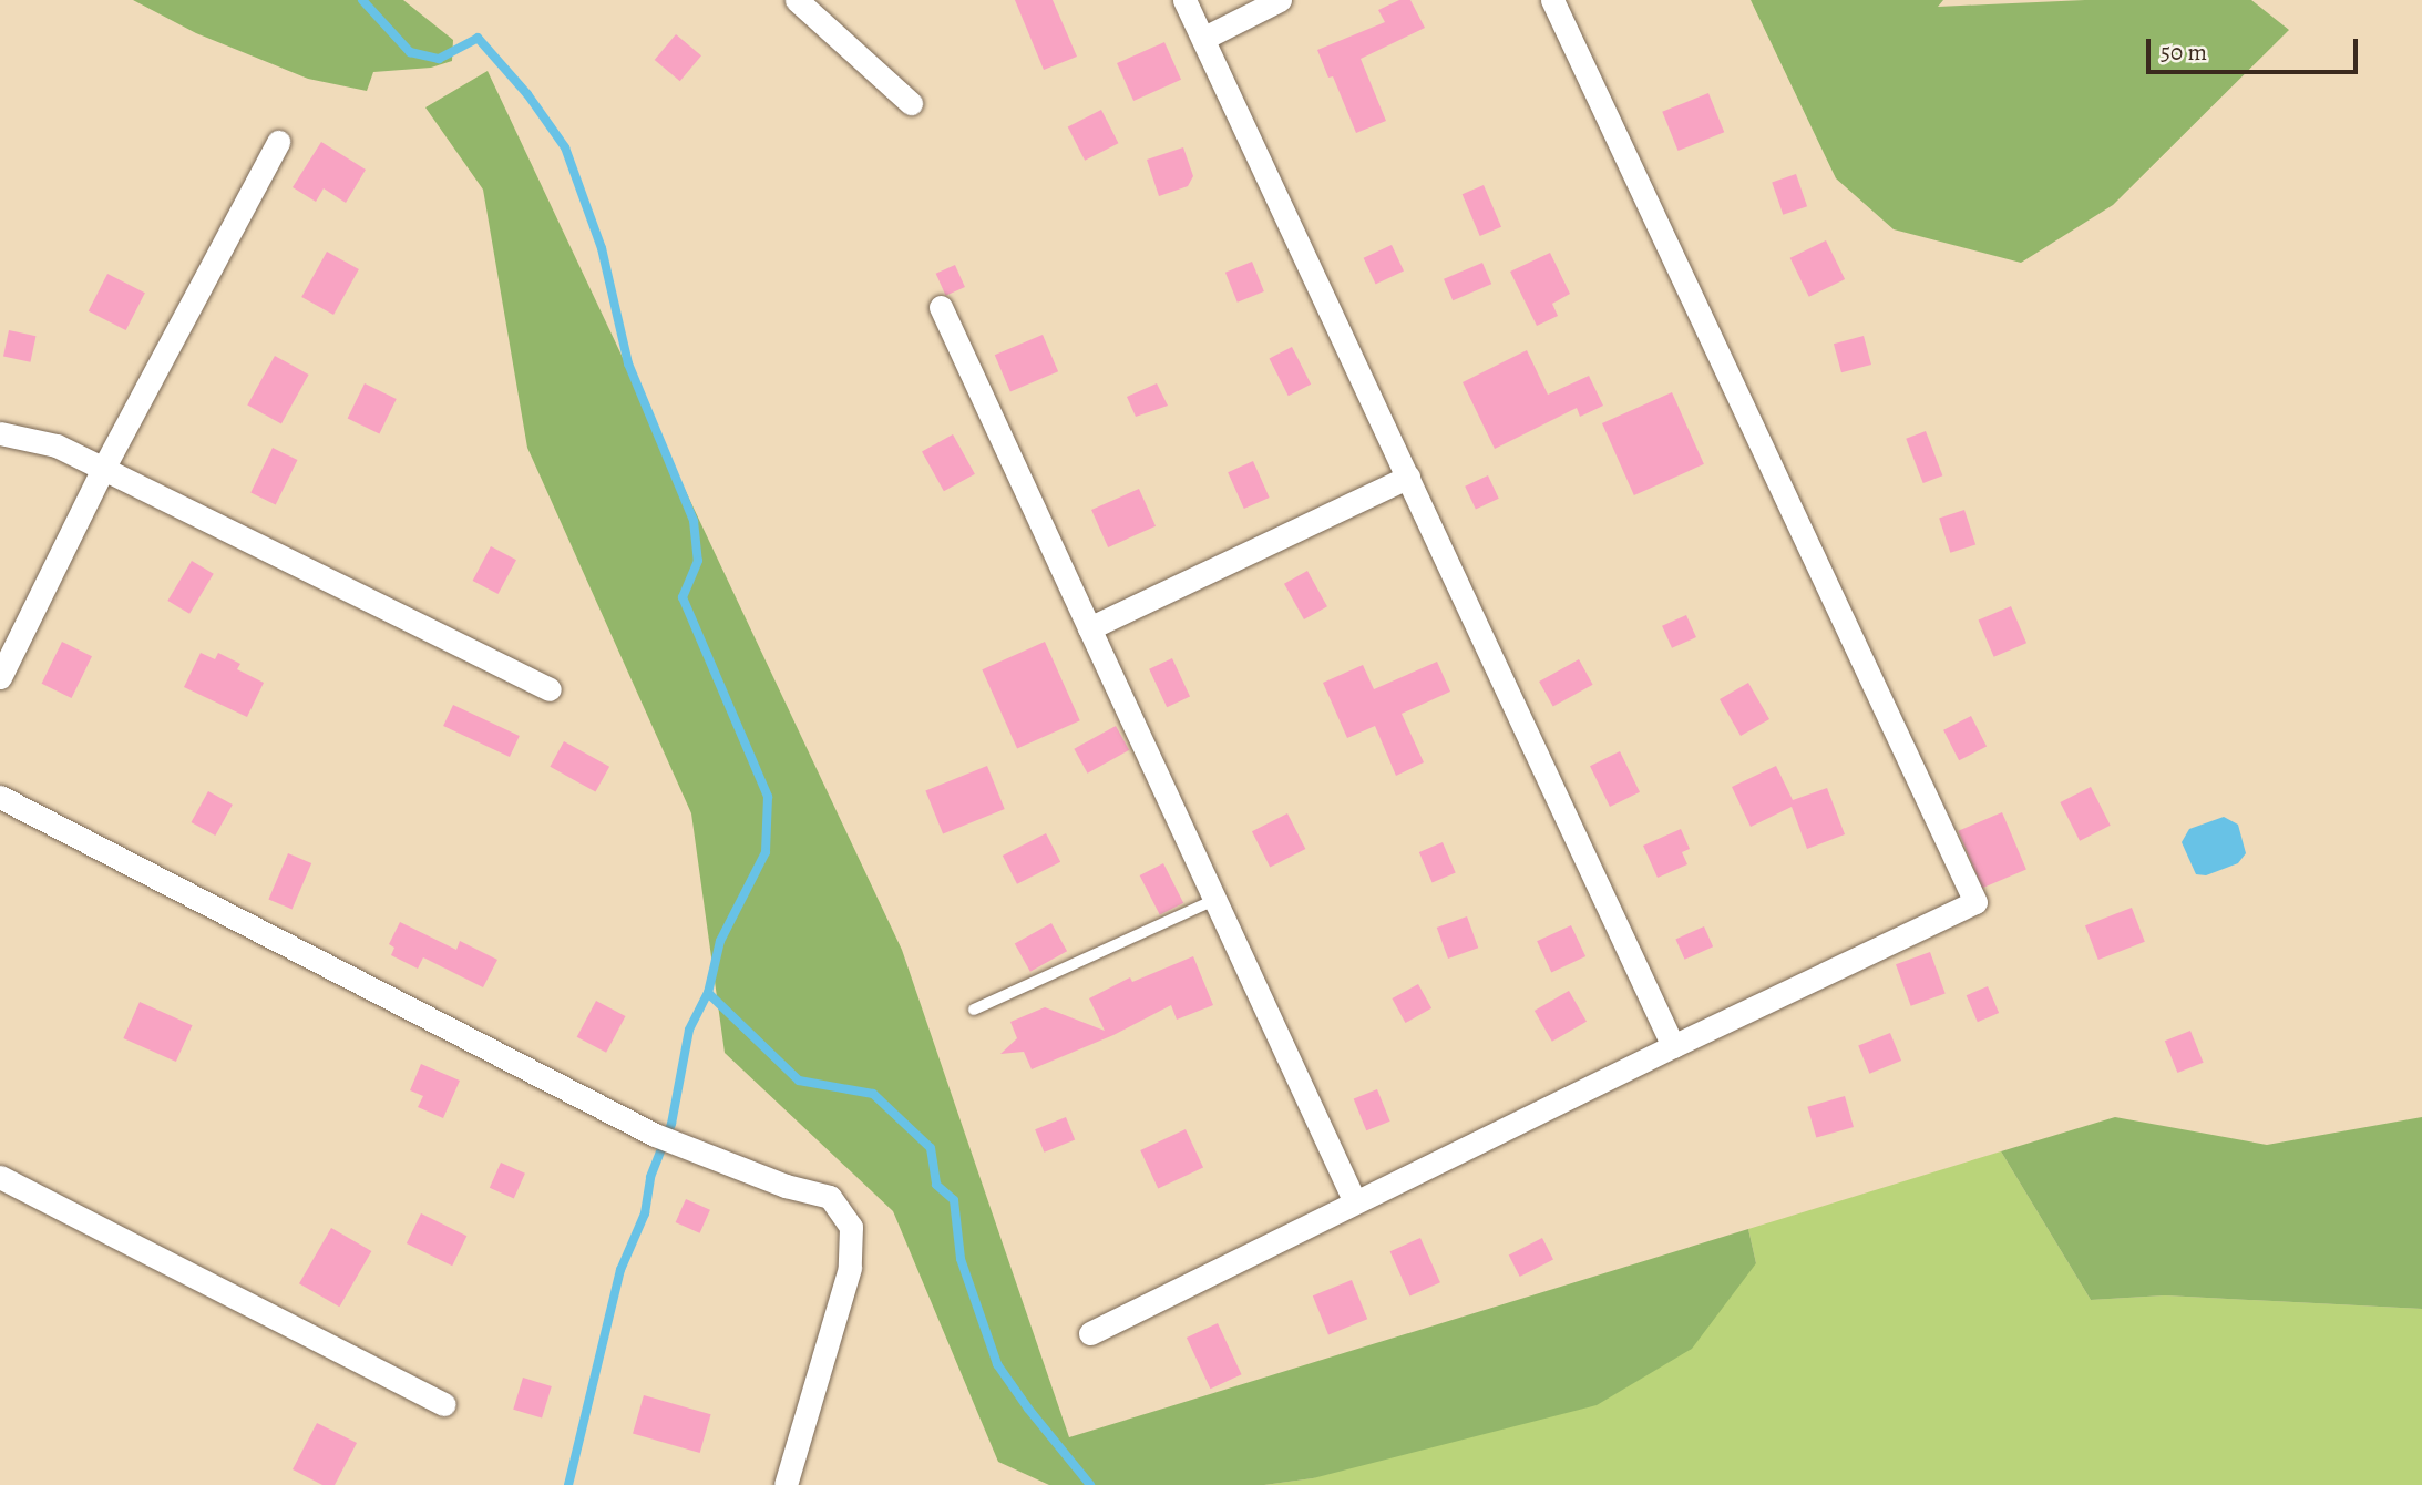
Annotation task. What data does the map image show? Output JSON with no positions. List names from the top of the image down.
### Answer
{
  "scale_bar": "50 m"
}
